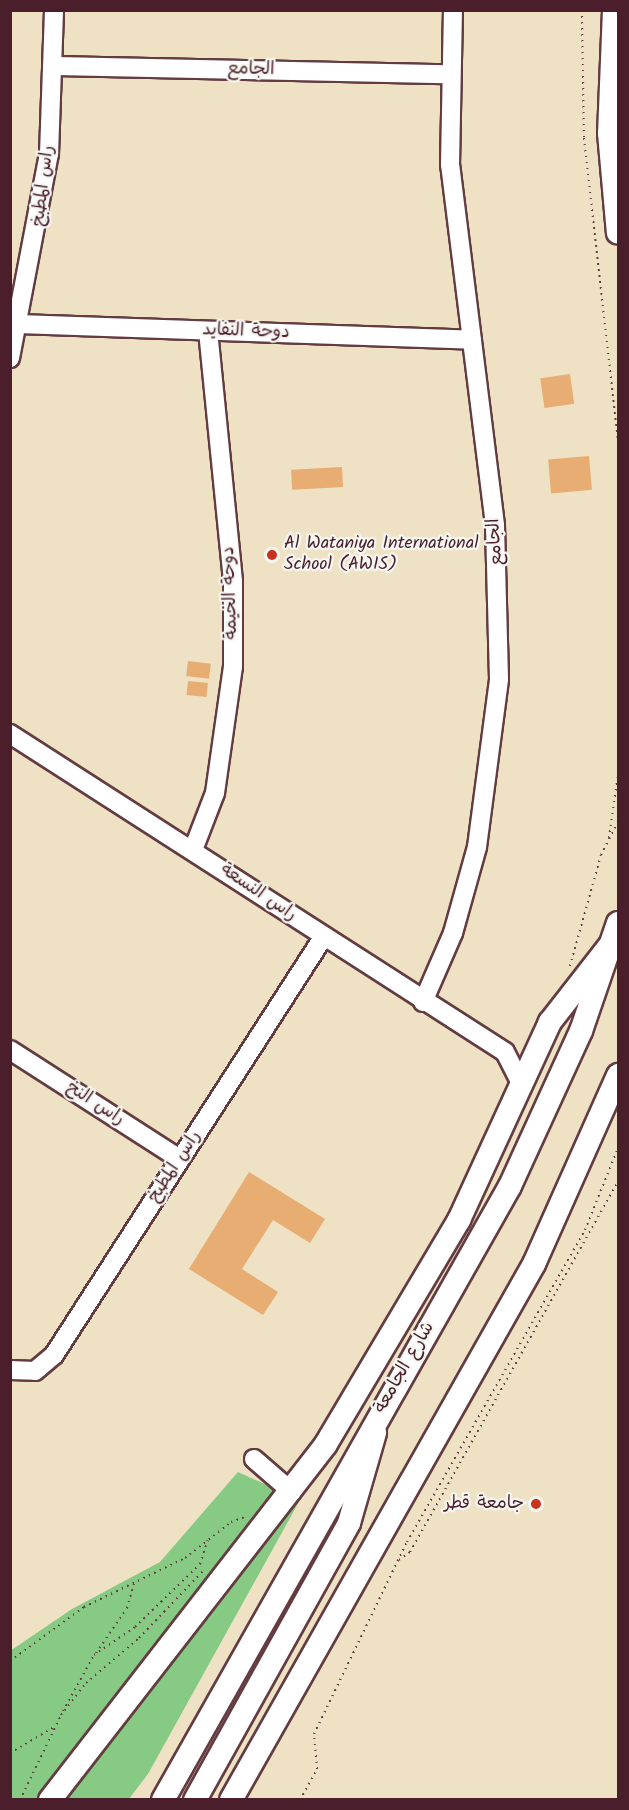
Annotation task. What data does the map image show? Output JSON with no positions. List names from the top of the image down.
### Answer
{
  "streets": {
    "main road": ["شارع الجامعة"],
    "street": [
      "الجامع",
      "راس المطبخ",
      "دوحة النفايد",
      "دوحة الخيمة",
      "راس النسعة",
      "راس النخ"
    ]
  },
  "crossings": [
    ["الجامع", "راس المطبخ"],
    ["الجامع", "دوحة النفايد"],
    ["الجامع", "راس النسعة"],
    ["راس المطبخ", "دوحة النفايد"],
    ["راس المطبخ", "راس النسعة"],
    ["راس المطبخ", "راس النخ"],
    ["دوحة النفايد", "دوحة الخيمة"],
    ["دوحة الخيمة", "راس النسعة"]
  ],
  "places": ["Al Wataniya International School (AWIS)", "جامعة قطر"]
}
